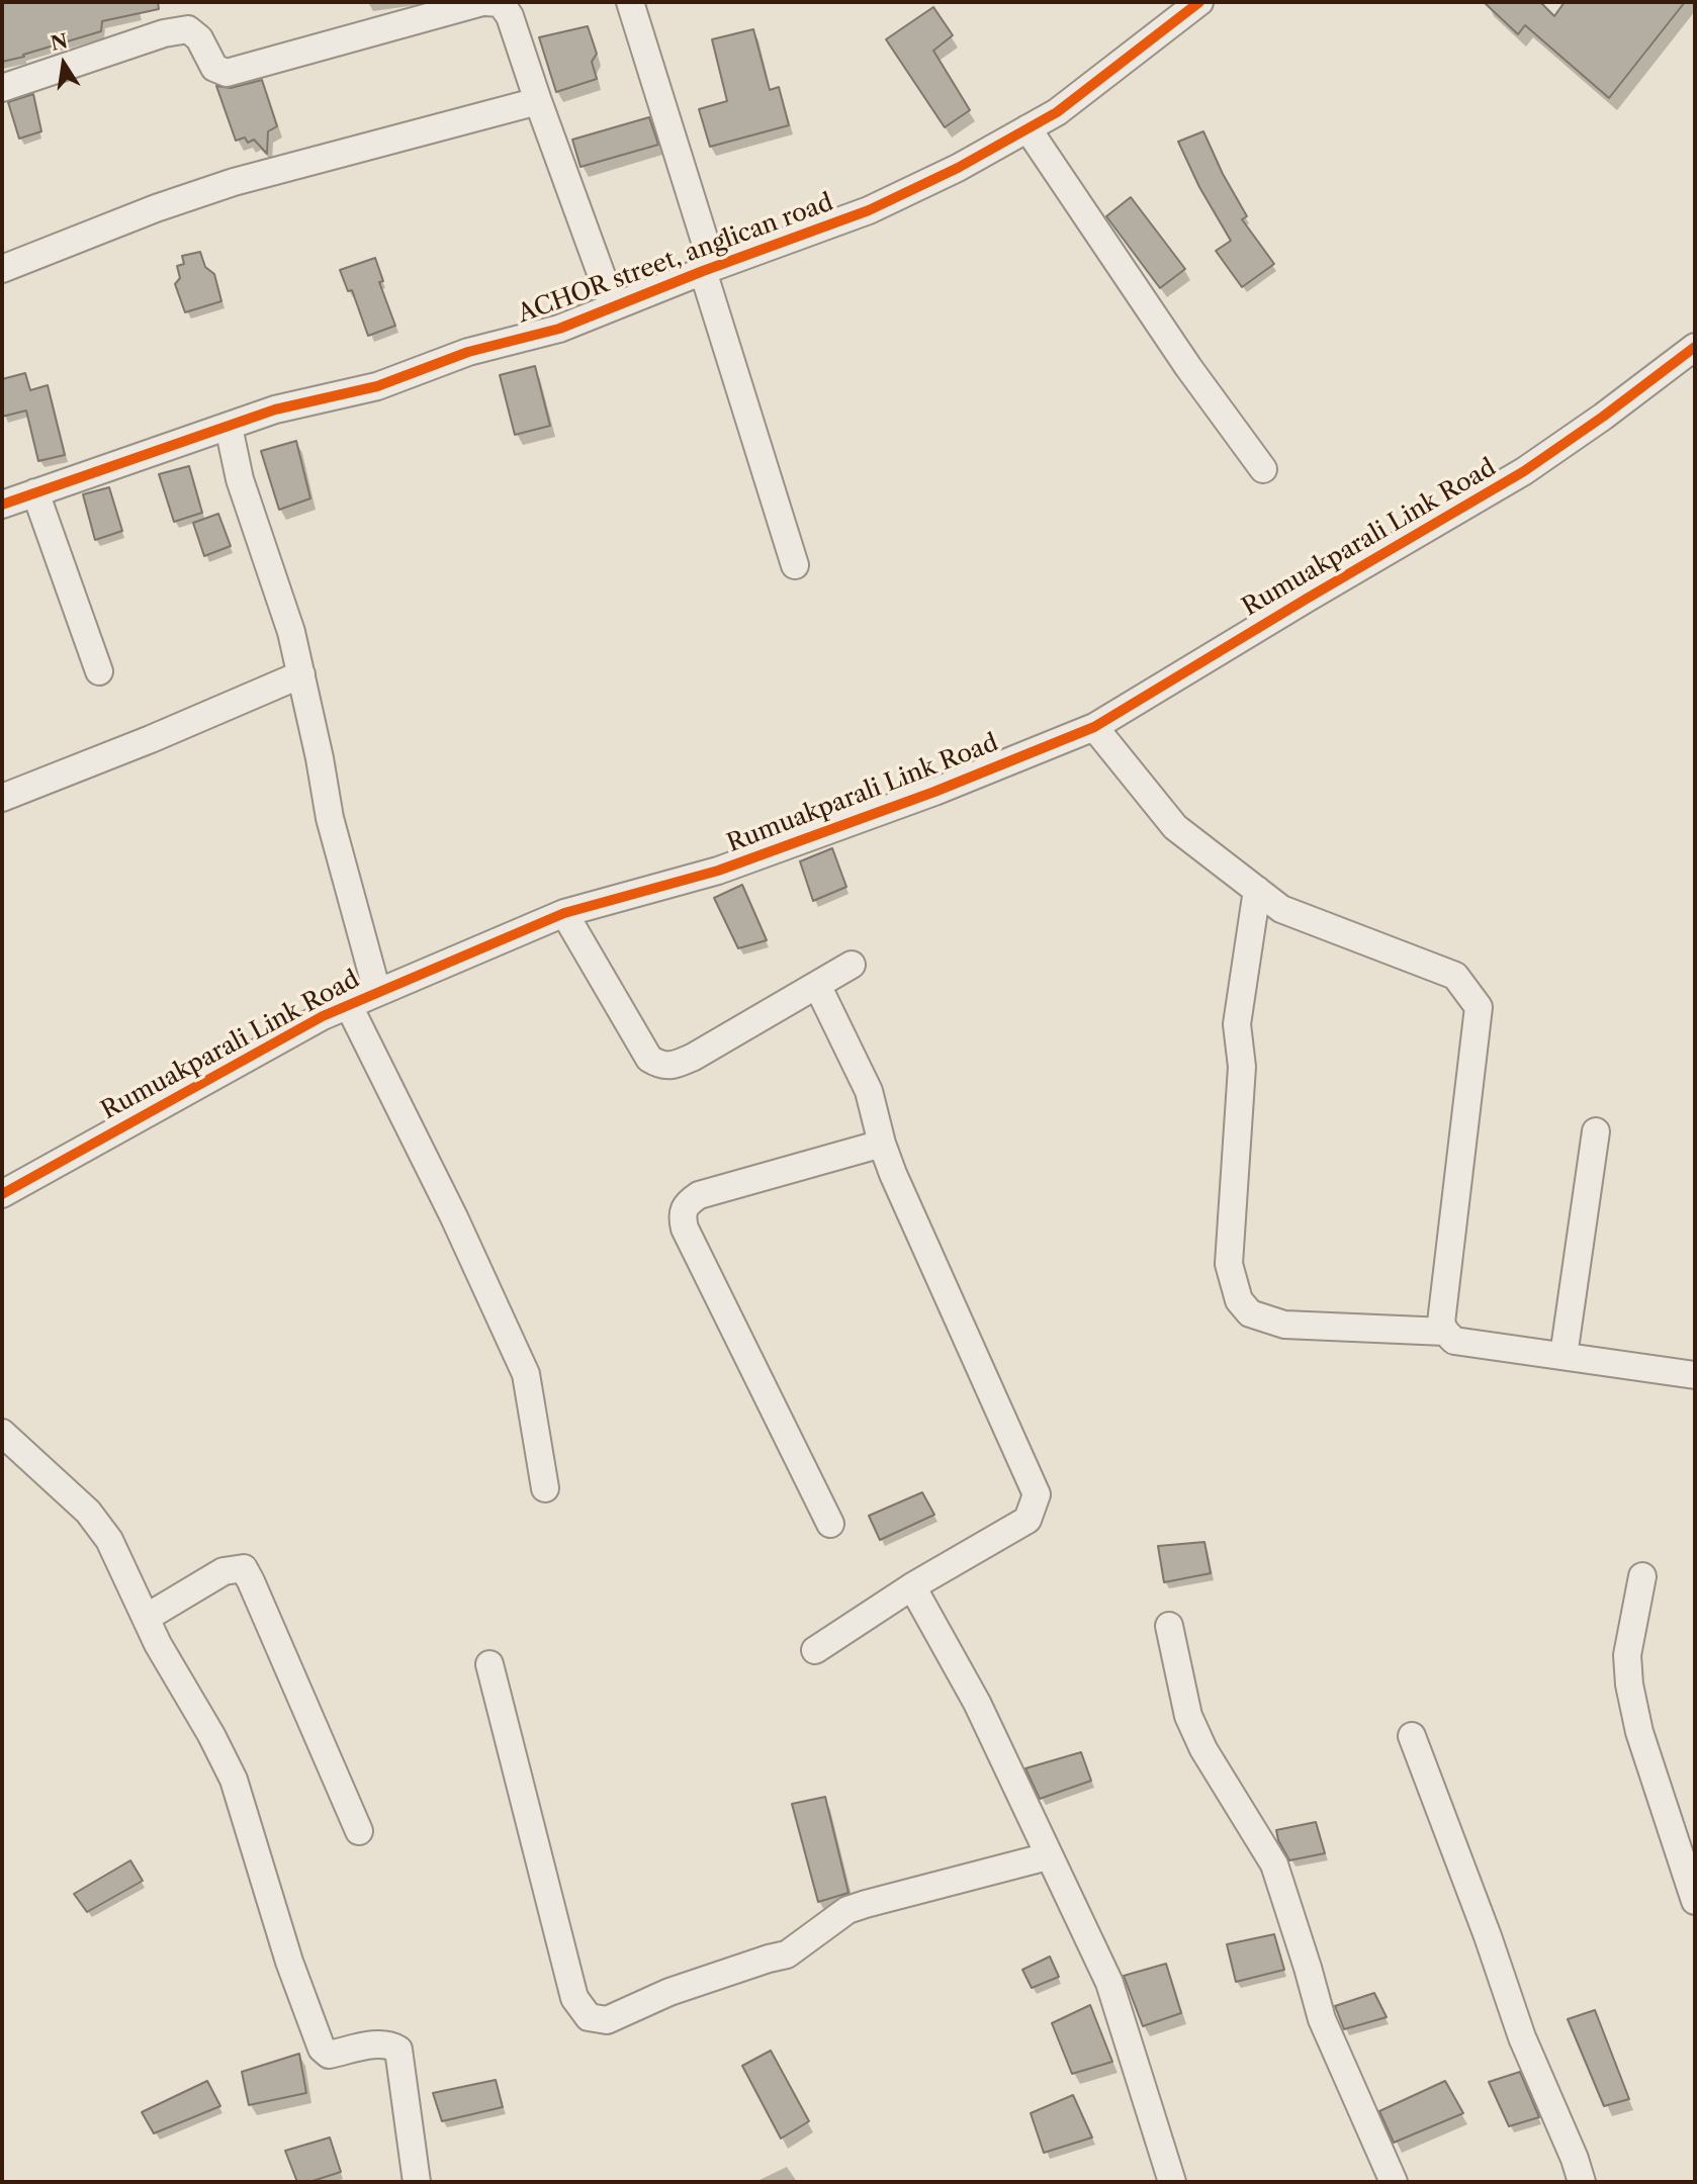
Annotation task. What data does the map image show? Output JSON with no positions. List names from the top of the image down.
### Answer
{
  "streets": {
    "street": ["ACHOR street, anglican road", "Rumuakparali Link Road"]
  },
  "north": "top"
}
